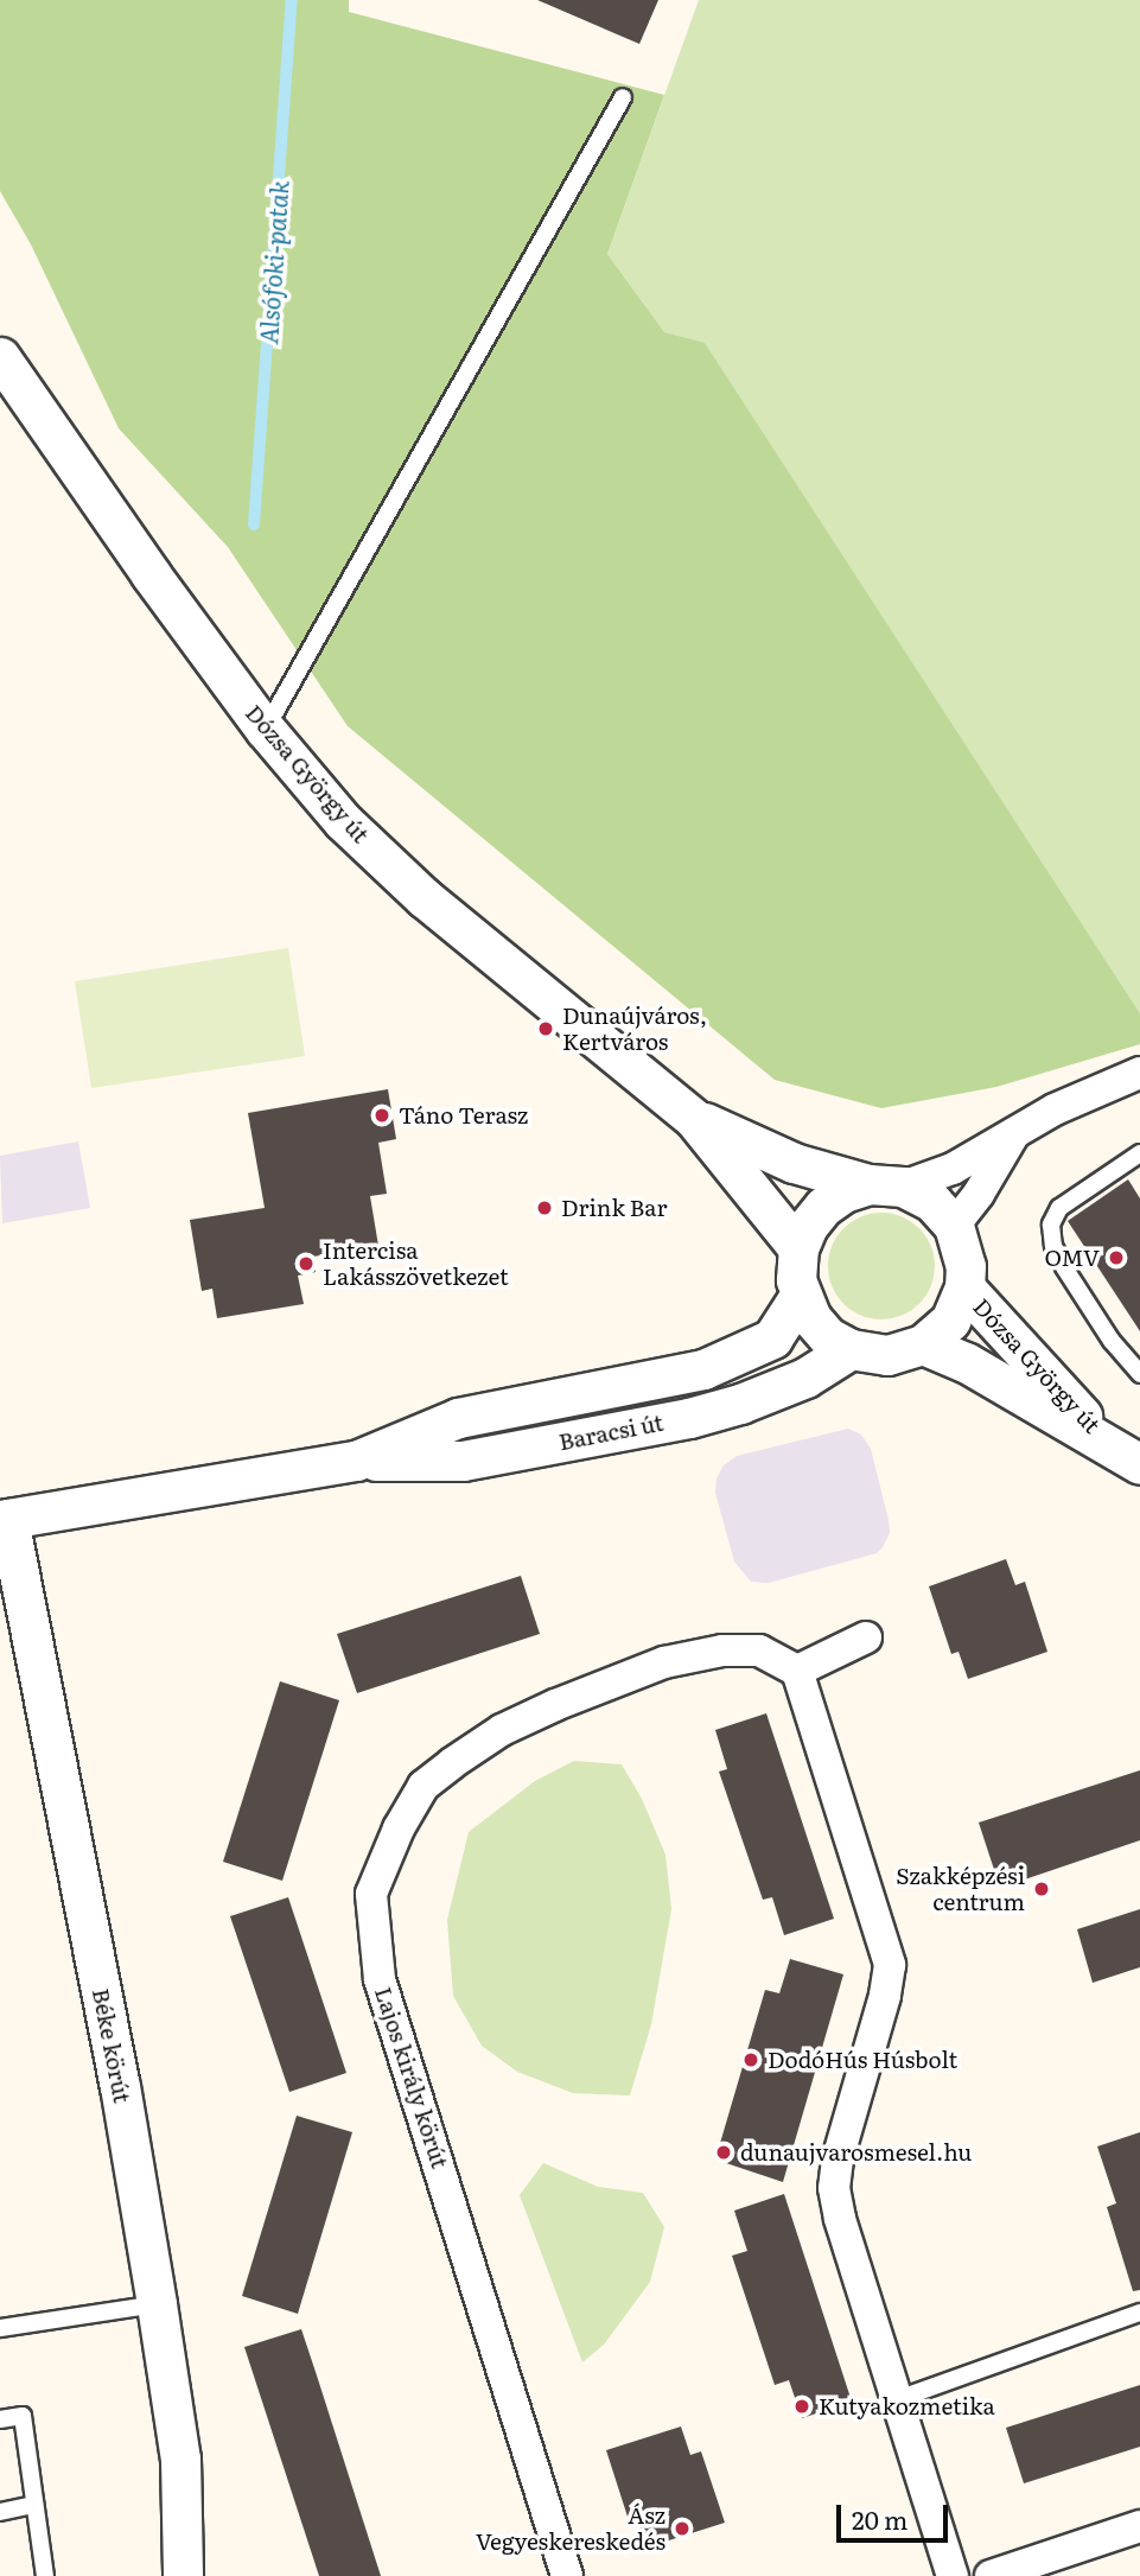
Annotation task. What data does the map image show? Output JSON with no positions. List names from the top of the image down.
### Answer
{
  "streets": {
    "street": [
      "Dózsa György út",
      "Baracsi út",
      "Béke körút",
      "Lajos király körút"
    ]
  },
  "crossings": [
    ["Dózsa György út", "Baracsi út"],
    ["Baracsi út", "Béke körút"]
  ],
  "water": ["Alsófoki-patak"],
  "places": [
    "Dunaújváros, Kertváros",
    "Táno Terasz",
    "Drink Bar",
    "OMV",
    "Intercisa Lakásszövetkezet",
    "Szakképzési centrum",
    "DodóHús Húsbolt",
    "dunaujvarosmesel.hu",
    "Kutyakozmetika",
    "Ász Vegyeskereskedés"
  ],
  "scale_bar": "20 m"
}
